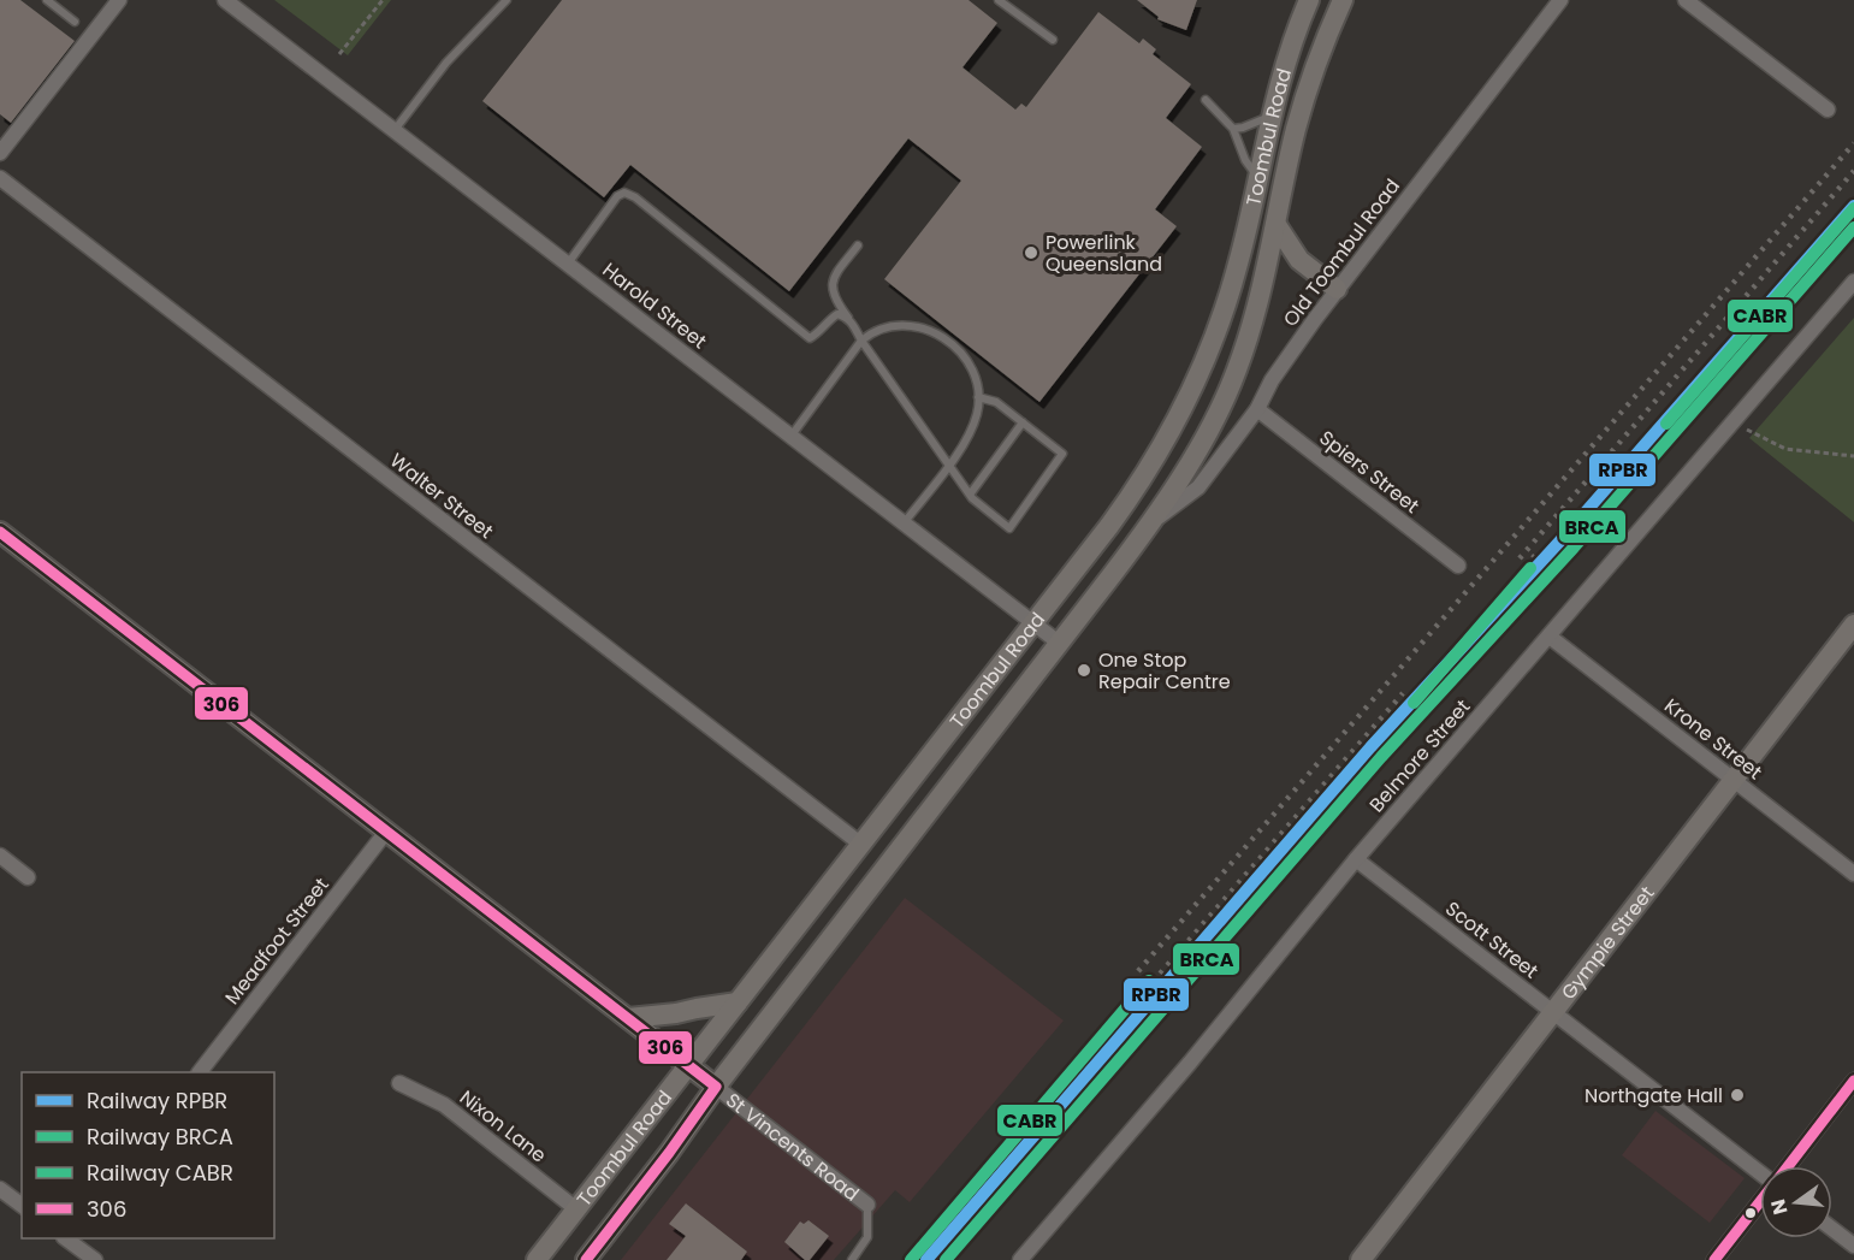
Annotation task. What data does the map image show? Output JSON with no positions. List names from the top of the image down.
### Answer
{
  "streets": {
    "main road": ["Toombul Road", "Gympie Street", "St Vincents Road"],
    "street": [
      "Old Toombul Road",
      "Harold Street",
      "Spiers Street",
      "Walter Street",
      "Krone Street",
      "Belmore Street",
      "Scott Street",
      "Meadfoot Street",
      "Nixon Lane"
    ]
  },
  "crossings": [
    ["Toombul Road", "Old Toombul Road"],
    ["Toombul Road", "Harold Street"],
    ["Toombul Road", "Walter Street"],
    ["Toombul Road", "Nixon Lane"],
    ["Toombul Road", "St Vincents Road"],
    ["Old Toombul Road", "Spiers Street"],
    ["Krone Street", "Belmore Street"],
    ["Krone Street", "Gympie Street"],
    ["Belmore Street", "Scott Street"],
    ["Scott Street", "Gympie Street"],
    ["Meadfoot Street", "St Vincents Road"]
  ],
  "places": ["Powerlink Queensland", "One Stop Repair Centre", "Northgate Hall"],
  "lines": [
    "rail line RPBR",
    "rail line CABR",
    "rail line BRCA",
    "transit line 306"
  ],
  "legend": [
    "Railway RPBR",
    "Railway BRCA",
    "Railway CABR",
    "306"
  ],
  "north": "left"
}
